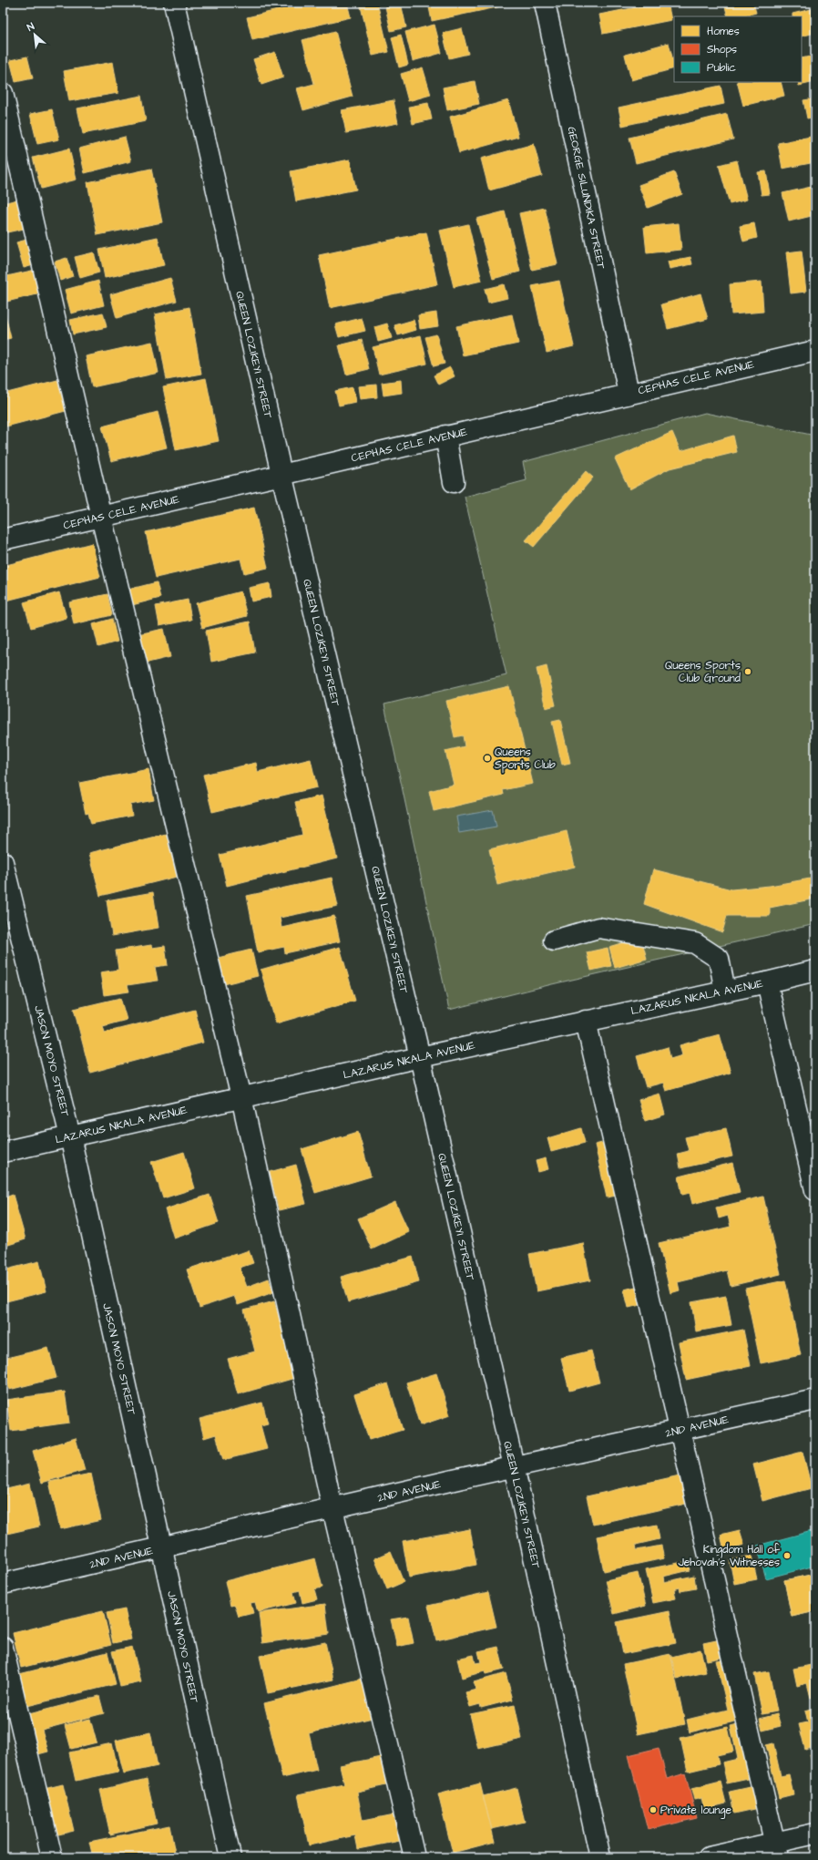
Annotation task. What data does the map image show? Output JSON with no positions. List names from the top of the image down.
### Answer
{
  "streets": {
    "main road": [
      "GEORGE SILUNDIKA STREET",
      "QUEEN LOZIKEYI STREET",
      "CEPHAS CELE AVENUE",
      "LAZARUS NKALA AVENUE",
      "JASON MOYO STREET",
      "2ND AVENUE"
    ]
  },
  "crossings": [
    ["GEORGE SILUNDIKA STREET", "CEPHAS CELE AVENUE"],
    ["QUEEN LOZIKEYI STREET", "CEPHAS CELE AVENUE"],
    ["QUEEN LOZIKEYI STREET", "LAZARUS NKALA AVENUE"],
    ["QUEEN LOZIKEYI STREET", "2ND AVENUE"],
    ["LAZARUS NKALA AVENUE", "JASON MOYO STREET"],
    ["JASON MOYO STREET", "2ND AVENUE"]
  ],
  "places": [
    "Queens Sports Club Ground",
    "Queens Sports Club",
    "Kingdom Hall of Jehovah's Witnesses",
    "Private lounge"
  ],
  "legend": ["Homes", "Shops", "Public"],
  "north": "top left"
}
